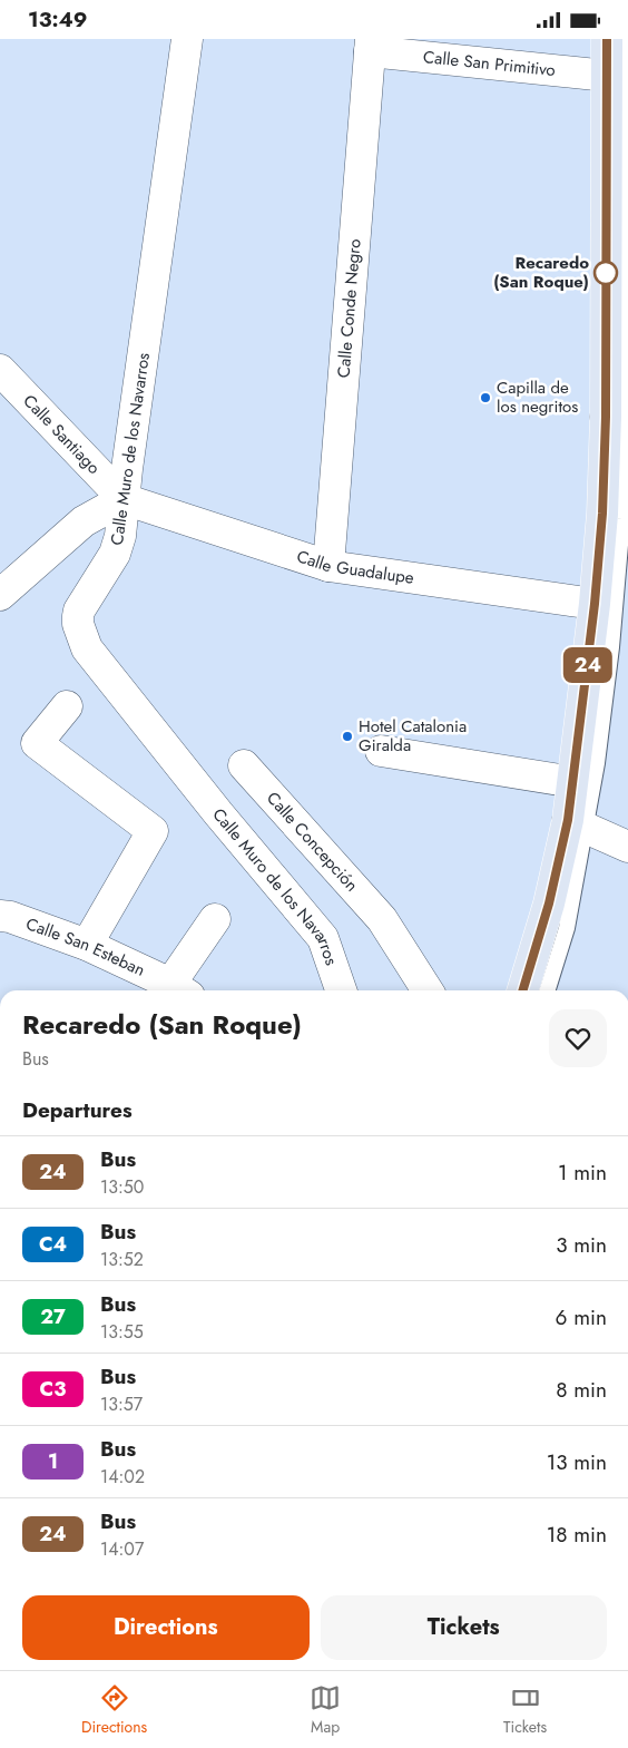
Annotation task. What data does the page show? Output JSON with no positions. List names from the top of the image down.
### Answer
{
  "streets": {
    "street": [
      "Calle San Primitivo",
      "Calle Conde Negro",
      "Calle Santiago",
      "Calle Muro de los Navarros",
      "Calle Guadalupe",
      "Calle Concepción",
      "Calle San Esteban"
    ]
  },
  "crossings": [
    ["Calle San Primitivo", "Calle Conde Negro"],
    ["Calle Conde Negro", "Calle Guadalupe"],
    ["Calle Santiago", "Calle Muro de los Navarros"],
    ["Calle Santiago", "Calle Guadalupe"],
    ["Calle Muro de los Navarros", "Calle Guadalupe"]
  ],
  "places": ["Recaredo (San Roque)", "Capilla de los negritos", "Hotel Catalonia Giralda"],
  "lines": ["bus line 24"],
  "page": {
    "status": "13:49",
    "on_map": "24",
    "heading": [
      ["Recaredo (San Roque)", "Bus"],
      "Departures"
    ],
    "list": [
      {
        "mark": "24",
        "name": "Bus",
        "note": "13:50",
        "value": "1 min"
      },
      {
        "mark": "C4",
        "name": "Bus",
        "note": "13:52",
        "value": "3 min"
      },
      {
        "mark": "27",
        "name": "Bus",
        "note": "13:55",
        "value": "6 min"
      },
      {
        "mark": "C3",
        "name": "Bus",
        "note": "13:57",
        "value": "8 min"
      },
      {
        "mark": "1",
        "name": "Bus",
        "note": "14:02",
        "value": "13 min"
      },
      {
        "mark": "24",
        "name": "Bus",
        "note": "14:07",
        "value": "18 min"
      }
    ],
    "buttons": ["Directions", "Tickets"],
    "tabs": ["Directions", "Map", "Tickets"]
  }
}
